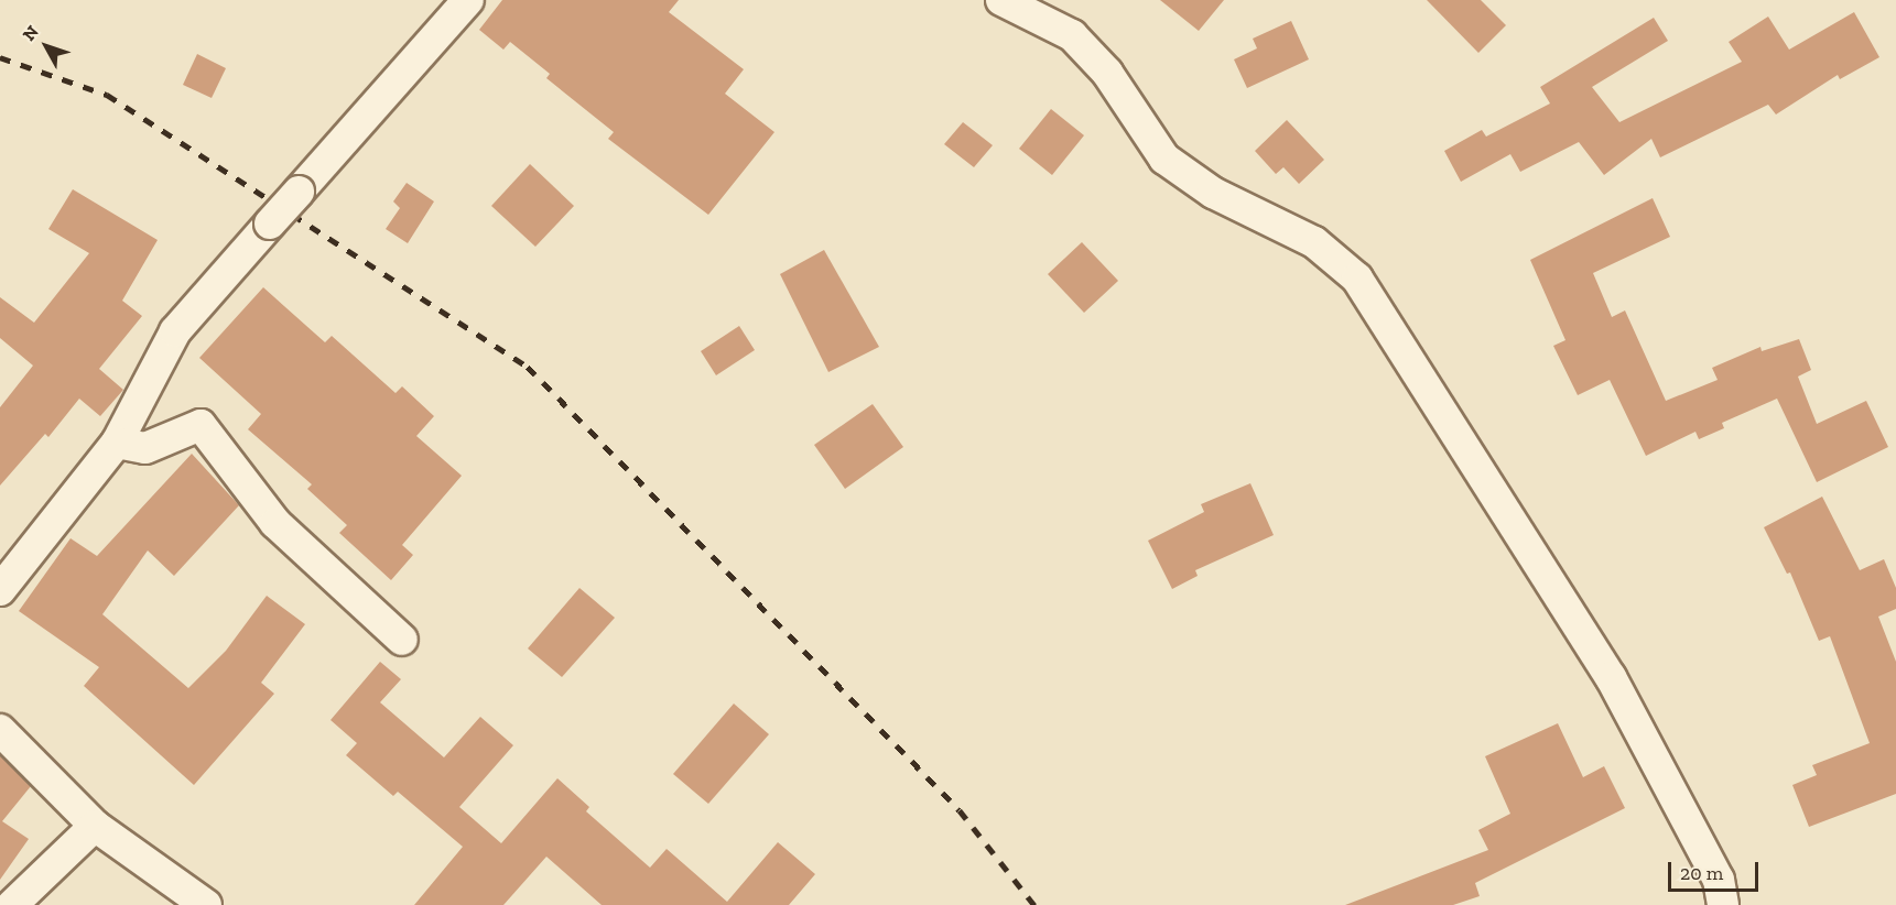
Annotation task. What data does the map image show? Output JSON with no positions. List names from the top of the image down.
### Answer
{
  "scale_bar": "20 m",
  "north": "top left"
}
